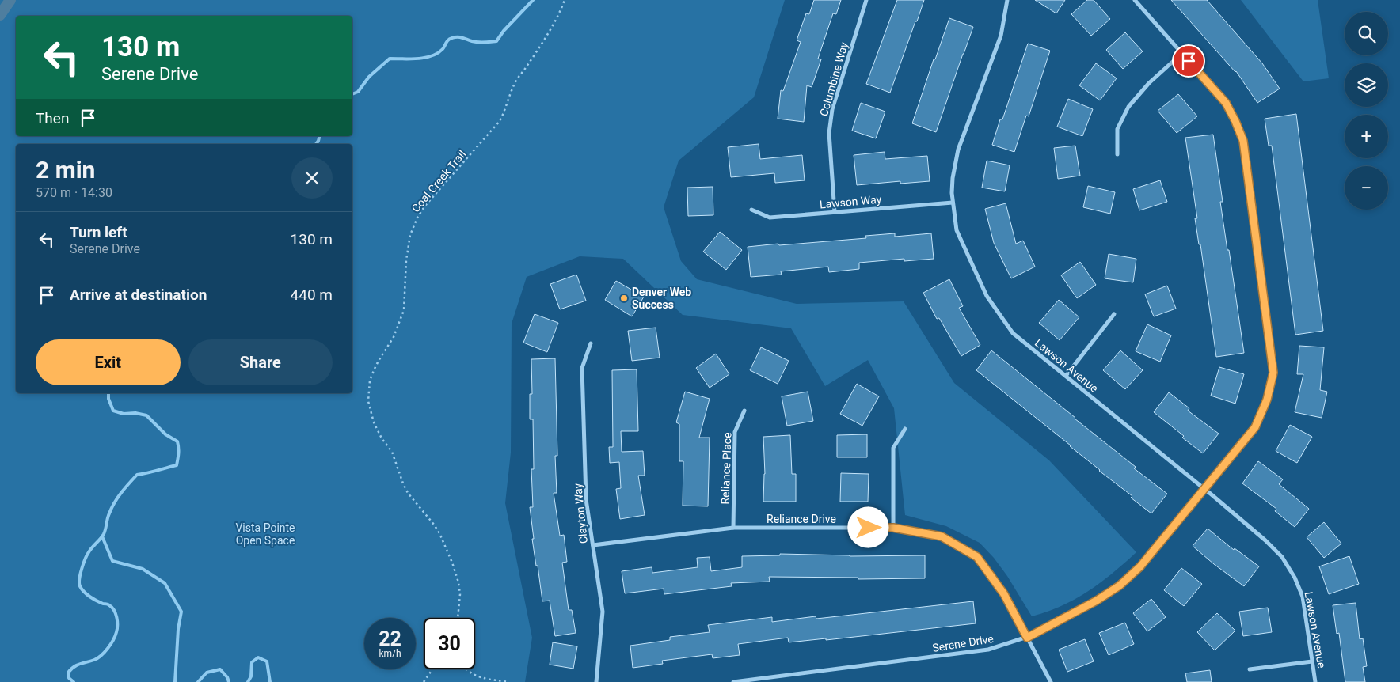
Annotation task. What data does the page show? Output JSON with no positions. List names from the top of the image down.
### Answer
{
  "streets": {
    "street": [
      "Columbine Way",
      "Lawson Way",
      "Lawson Avenue",
      "Reliance Place",
      "Clayton Way",
      "Reliance Drive",
      "Serene Drive"
    ],
    "path": ["Coal Creek Trail"]
  },
  "crossings": [
    ["Columbine Way", "Lawson Way"],
    ["Lawson Way", "Lawson Avenue"],
    ["Lawson Avenue", "Serene Drive"],
    ["Reliance Place", "Reliance Drive"],
    ["Clayton Way", "Reliance Drive"],
    ["Reliance Drive", "Serene Drive"]
  ],
  "parks": ["Vista Pointe Open Space"],
  "places": ["Denver Web Success"],
  "page": {
    "map_buttons": ["+", "−"],
    "turn": ["130 m", "Serene Drive"],
    "then": "Then",
    "heading": ["2 min", "570 m · 14:30"],
    "list": [
      {
        "name": "Turn left",
        "note": "Serene Drive",
        "value": "130 m"
      },
      {
        "name": "Arrive at destination",
        "value": "440 m"
      }
    ],
    "buttons": ["Exit", "Share"],
    "speed": "22 km/h",
    "limit": "30"
  }
}
